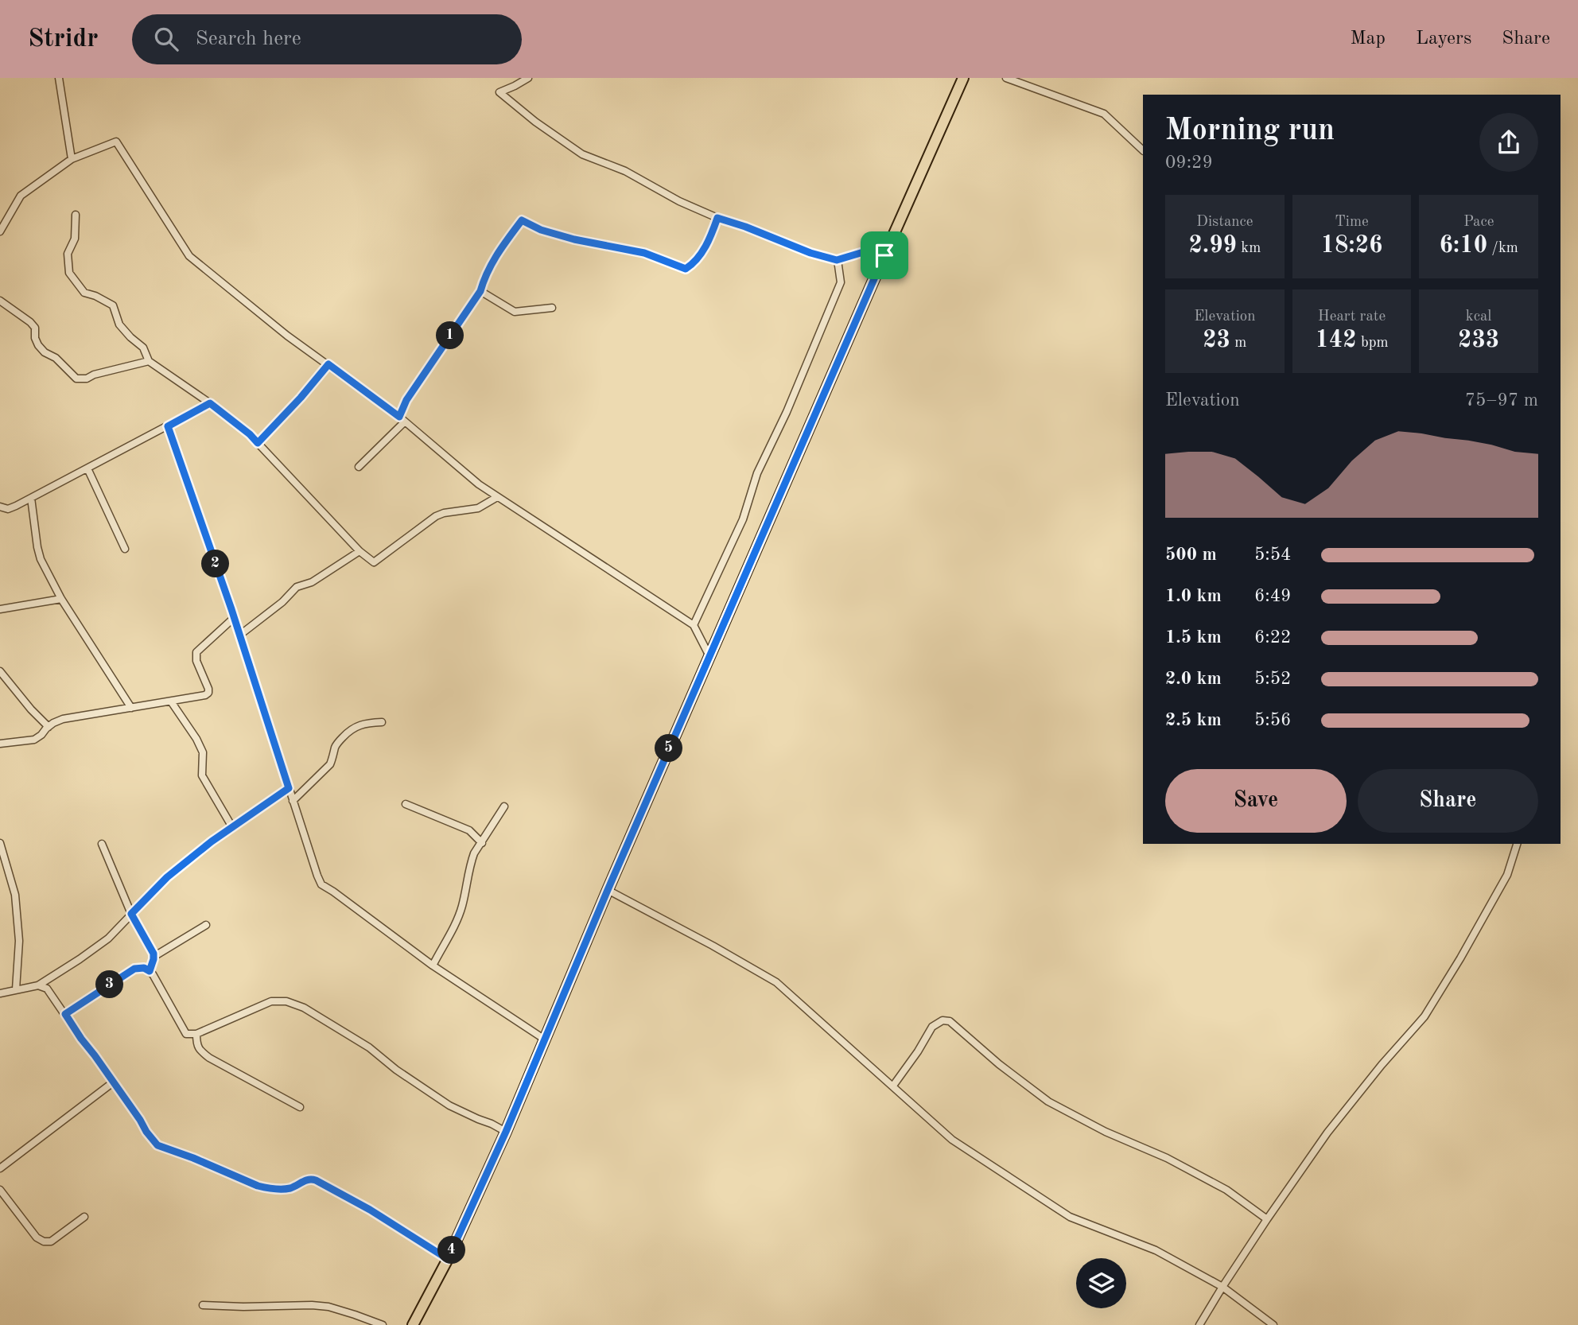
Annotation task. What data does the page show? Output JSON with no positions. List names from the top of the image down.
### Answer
{
  "page": {
    "header": "Stridr",
    "search": "Search here",
    "nav": ["Map", "Layers", "Share"],
    "heading": ["Morning run", "09:29"],
    "stats": [
      ["Distance", "2.99 km"],
      ["Time", "18:26"],
      ["Pace", "6:10 /km"],
      ["Elevation", "23 m"],
      ["Heart rate", "142 bpm"],
      ["kcal", "233"]
    ],
    "pins": [
      "1",
      "2",
      "5",
      "3",
      "4"
    ],
    "chart": ["Elevation", "75–97 m"],
    "list": [
      {
        "name": "500 m",
        "note": "5:54"
      },
      {
        "name": "1.0 km",
        "note": "6:49"
      },
      {
        "name": "1.5 km",
        "note": "6:22"
      },
      {
        "name": "2.0 km",
        "note": "5:52"
      },
      {
        "name": "2.5 km",
        "note": "5:56"
      }
    ],
    "buttons": ["Save", "Share"]
  }
}
